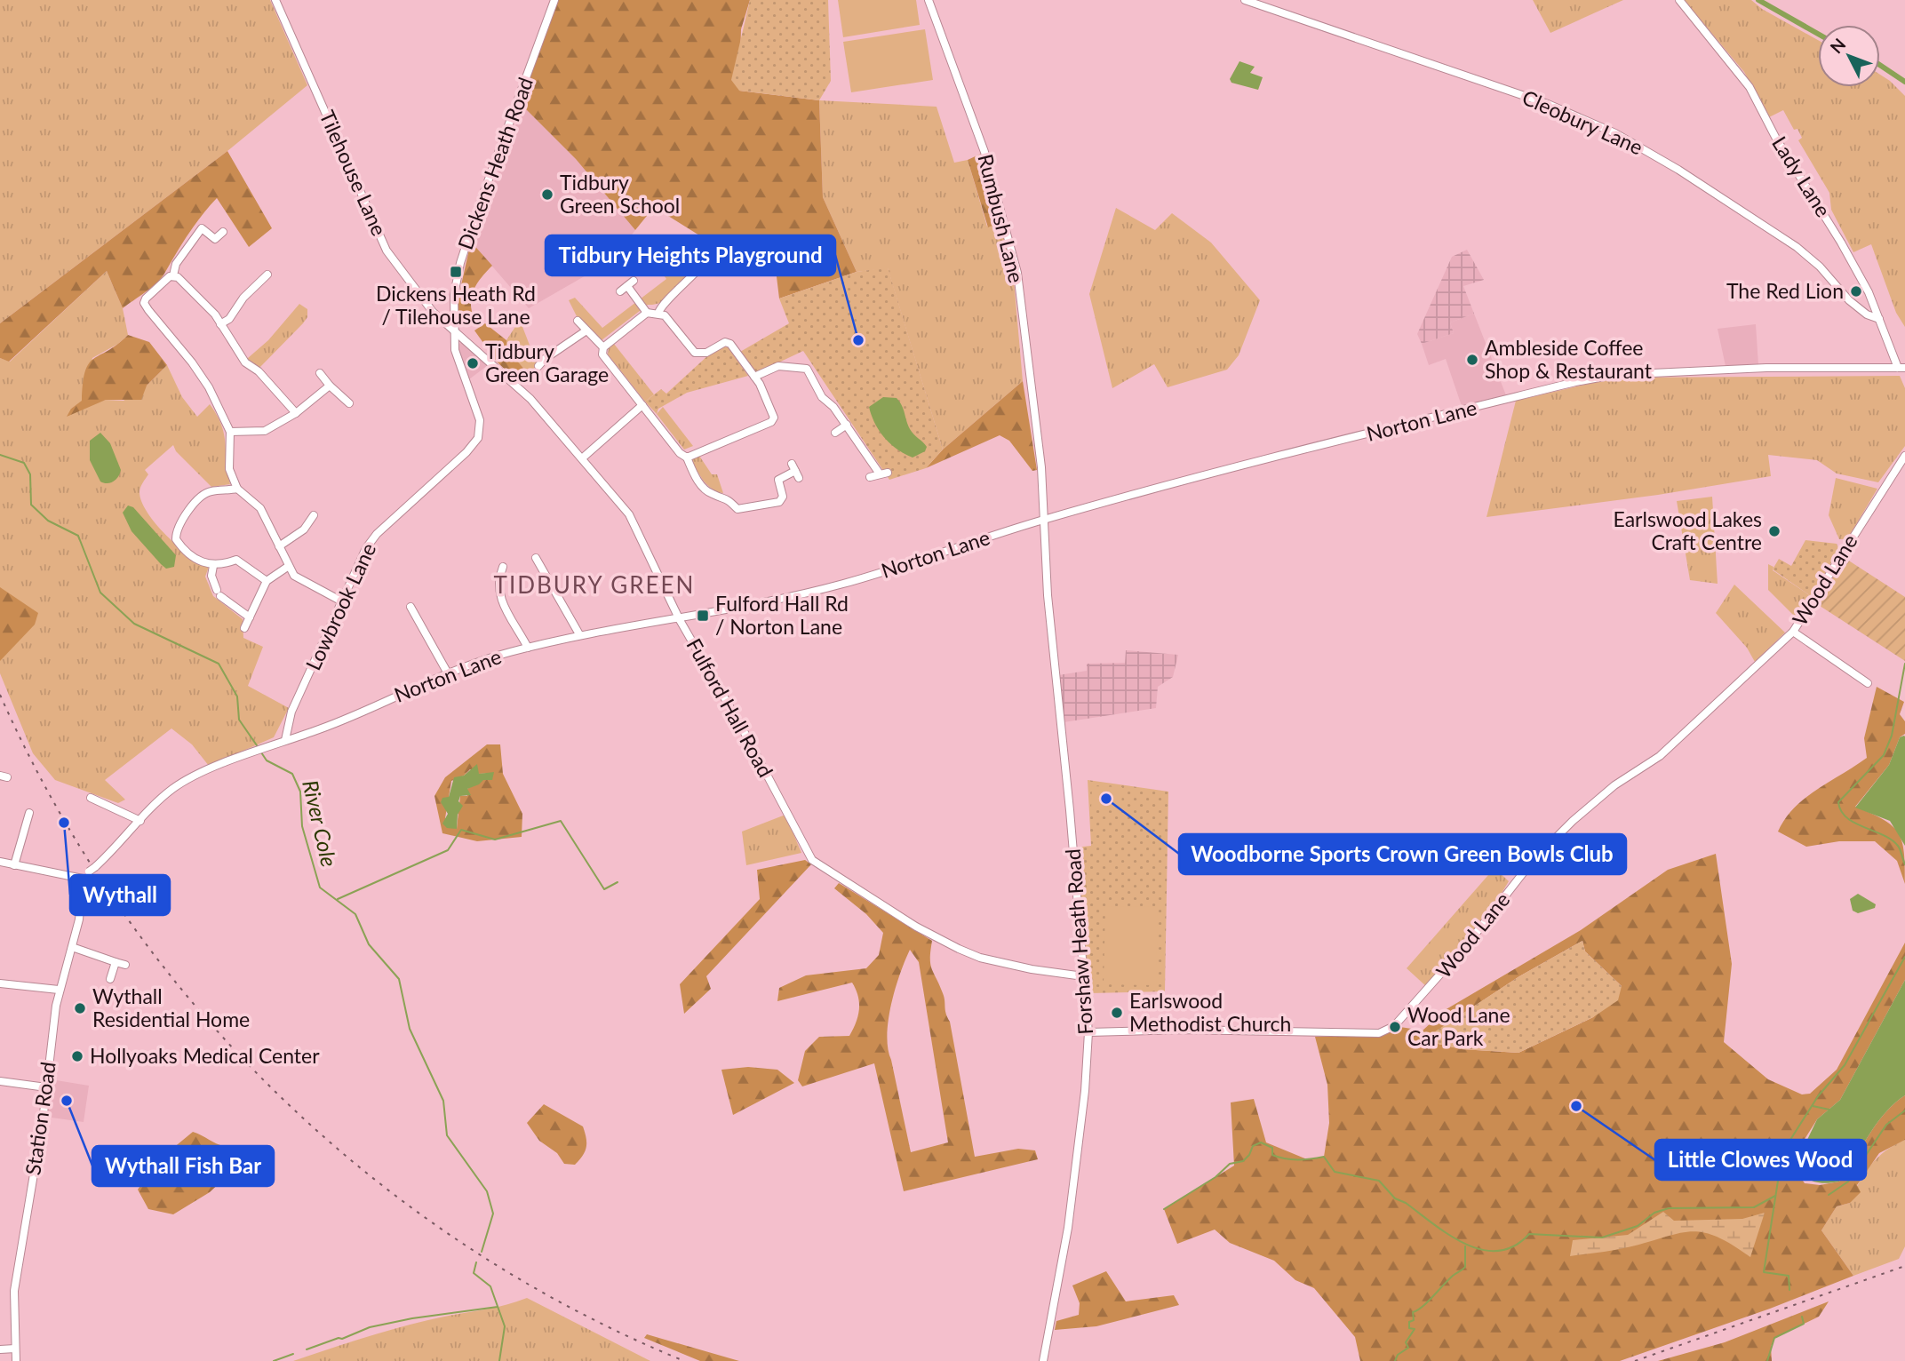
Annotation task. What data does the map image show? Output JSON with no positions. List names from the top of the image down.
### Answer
{
  "streets": {
    "street": [
      "Cleobury Lane",
      "Dickens Heath Road",
      "Tilehouse Lane",
      "Lady Lane",
      "Rumbush Lane",
      "Norton Lane",
      "Wood Lane",
      "Lowbrook Lane",
      "Fulford Hall Road",
      "Forshaw Heath Road",
      "Station Road"
    ]
  },
  "crossings": [
    ["Cleobury Lane", "Lady Lane"],
    ["Dickens Heath Road", "Tilehouse Lane"],
    ["Dickens Heath Road", "Lowbrook Lane"],
    ["Dickens Heath Road", "Fulford Hall Road"],
    ["Tilehouse Lane", "Lowbrook Lane"],
    ["Tilehouse Lane", "Fulford Hall Road"],
    ["Lady Lane", "Norton Lane"],
    ["Rumbush Lane", "Norton Lane"],
    ["Rumbush Lane", "Forshaw Heath Road"],
    ["Norton Lane", "Lowbrook Lane"],
    ["Norton Lane", "Fulford Hall Road"],
    ["Norton Lane", "Forshaw Heath Road"],
    ["Norton Lane", "Station Road"],
    ["Wood Lane", "Forshaw Heath Road"],
    ["Lowbrook Lane", "Fulford Hall Road"],
    ["Fulford Hall Road", "Forshaw Heath Road"]
  ],
  "districts": ["TIDBURY GREEN"],
  "water": ["River Cole"],
  "places": {
    "other": [
      "Tidbury Green School",
      "The Red Lion",
      "Tidbury Heights Playground",
      "Ambleside Coffee Shop & Restaurant",
      "Tidbury Green Garage",
      "Earlswood Lakes Craft Centre",
      "Woodborne Sports Crown Green Bowls Club",
      "Wythall",
      "Wythall Residential Home",
      "Earlswood Methodist Church",
      "Wood Lane Car Park",
      "Hollyoaks Medical Center",
      "Wythall Fish Bar",
      "Little Clowes Wood"
    ],
    "transit": ["Dickens Heath Rd / Tilehouse Lane", "Fulford Hall Rd / Norton Lane"]
  },
  "north": "top left"
}
